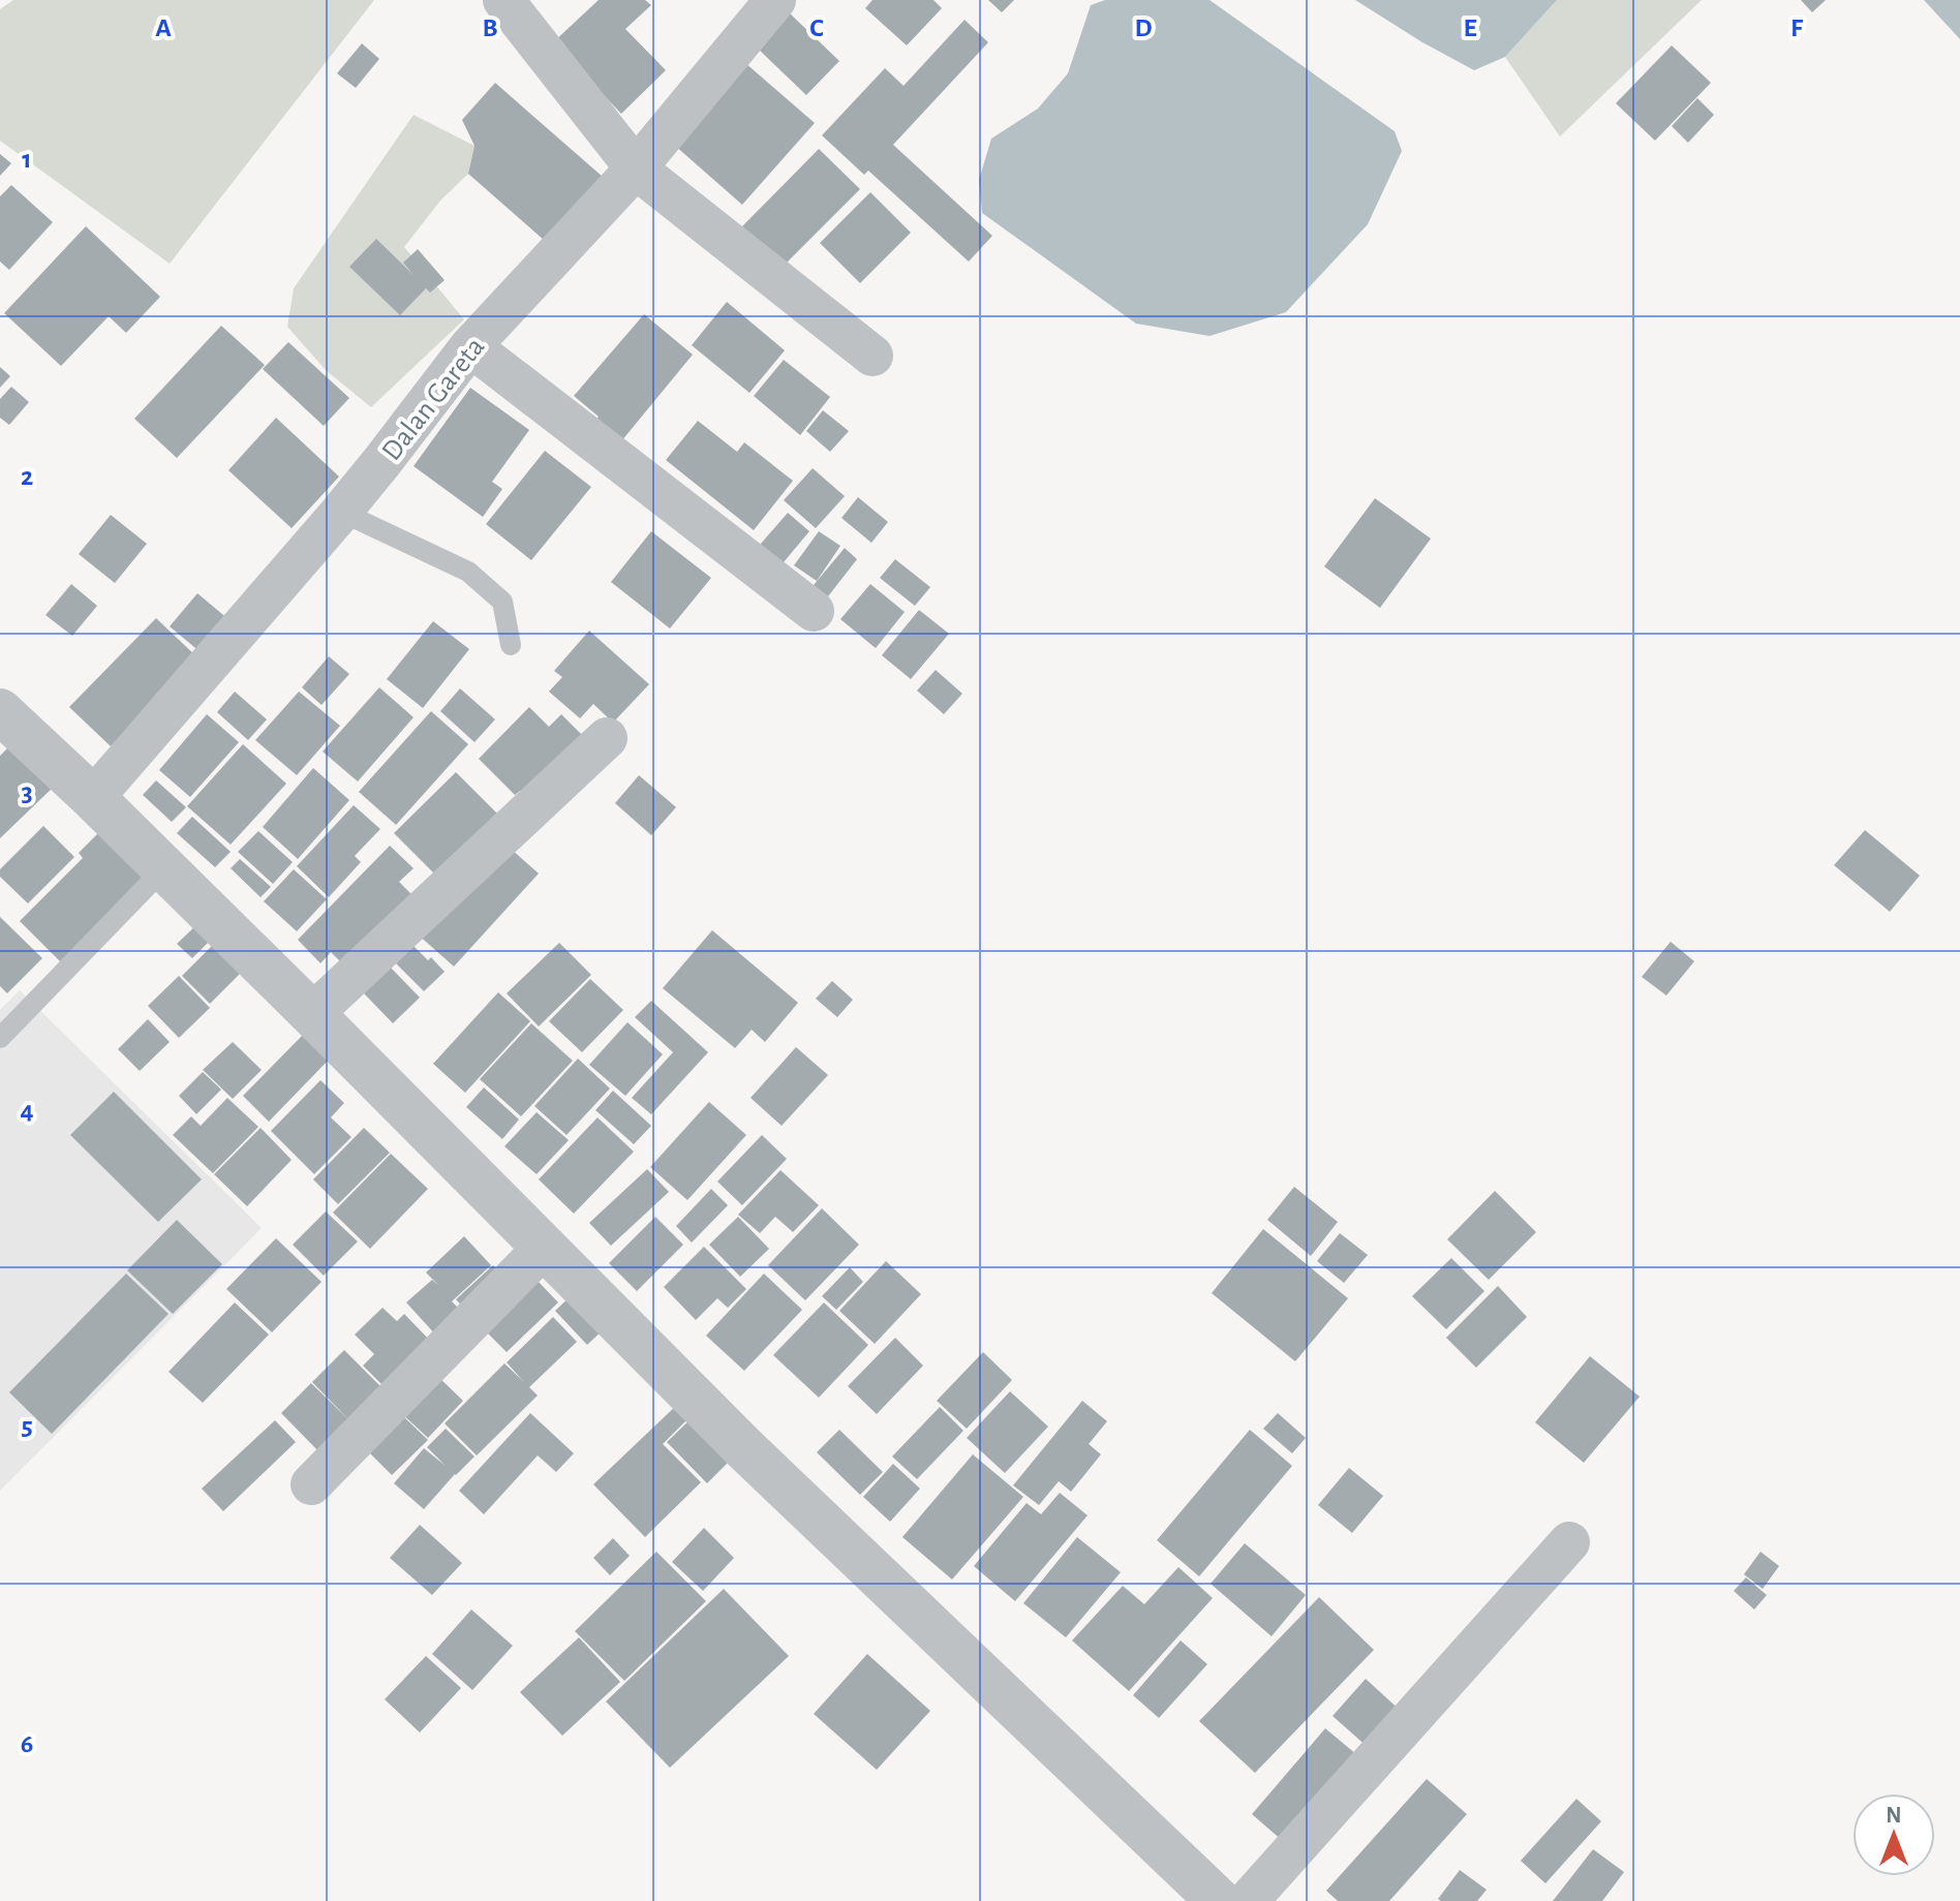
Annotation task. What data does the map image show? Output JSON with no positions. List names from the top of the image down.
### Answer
{
  "streets": {
    "street": ["Dalan Gareta"]
  },
  "north": "top",
  "grid": {
    "columns": [
      "A",
      "B",
      "C",
      "D",
      "E",
      "F"
    ],
    "rows": [
      "1",
      "2",
      "3",
      "4",
      "5",
      "6"
    ]
  }
}
